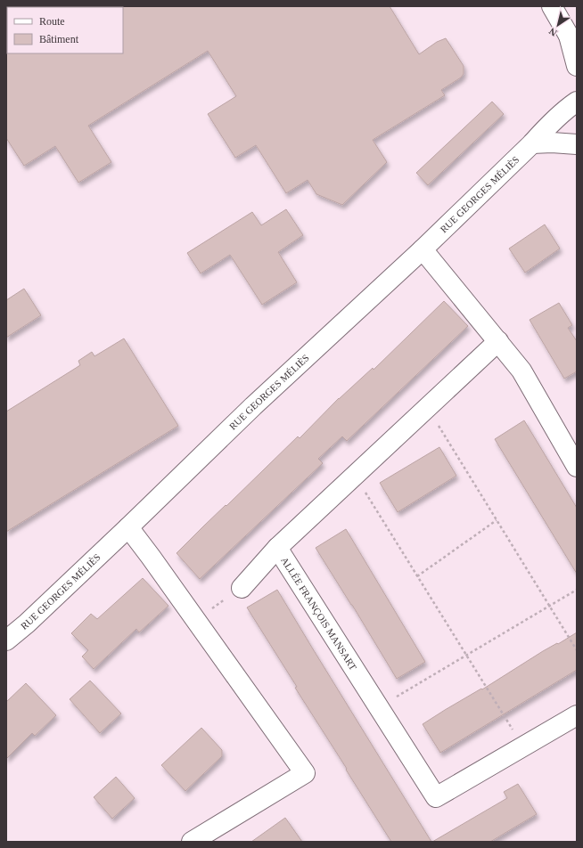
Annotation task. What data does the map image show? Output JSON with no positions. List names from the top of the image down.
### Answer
{
  "streets": {
    "street": ["RUE GEORGES MÉLIÈS", "ALLÉE FRANÇOIS MANSART"]
  },
  "legend": ["Route", "Bâtiment"],
  "north": "bottom left"
}
